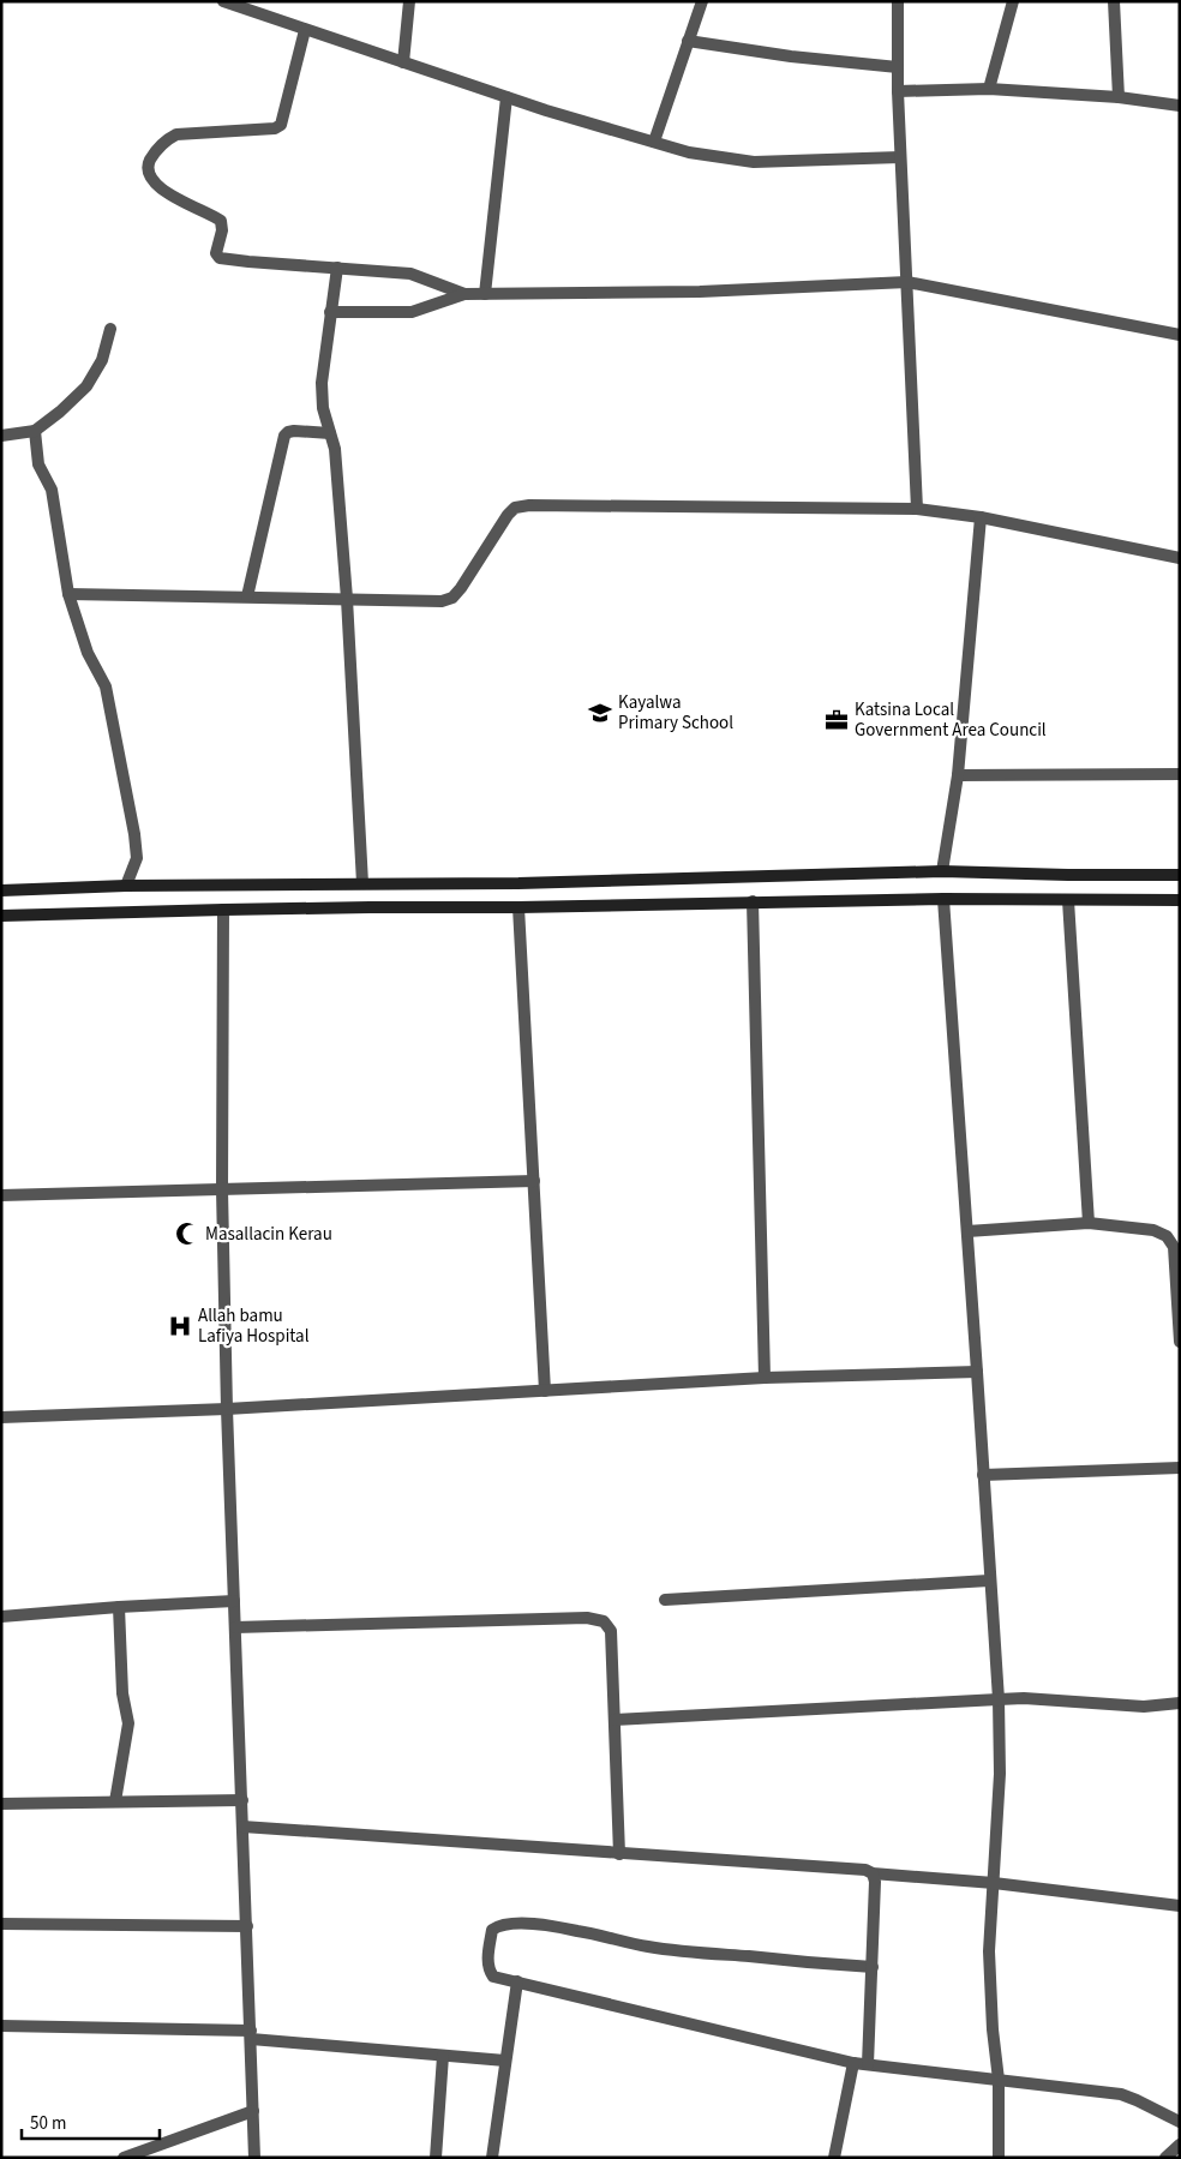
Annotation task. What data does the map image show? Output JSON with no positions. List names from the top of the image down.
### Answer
{
  "places": {
    "school or university": ["Kayalwa Primary School"],
    "office": ["Katsina Local Government Area Council"],
    "mosque": ["Masallacin Kerau"],
    "hospital": ["Allah bamu Lafiya Hospital"]
  },
  "scale_bar": "50 m"
}
